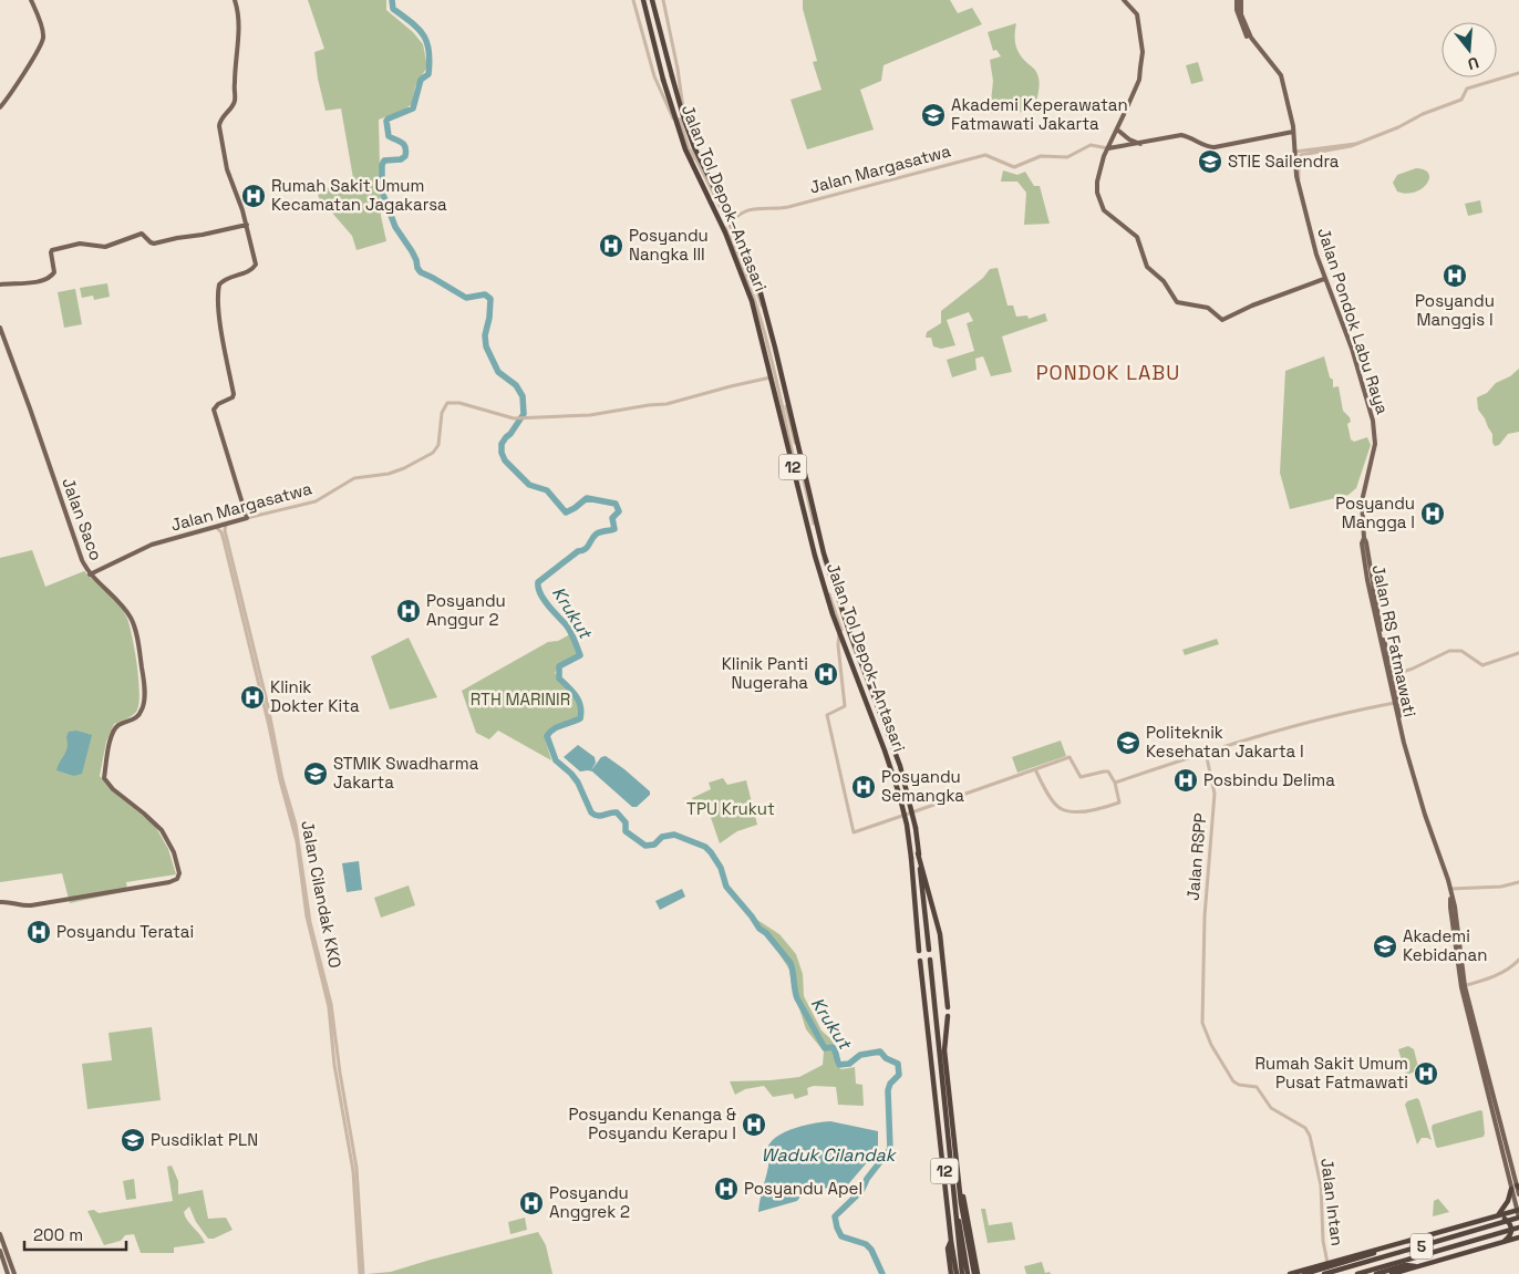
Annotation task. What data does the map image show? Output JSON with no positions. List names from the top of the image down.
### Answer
{
  "streets": {
    "highway": ["Jalan Tol Depok–Antasari", "12", "5"],
    "main road": [
      "Jalan Margasatwa",
      "Jalan Pondok Labu Raya",
      "Jalan Saco",
      "Jalan RS Fatmawati"
    ],
    "street": ["Jalan RSPP", "Jalan Cilandak KKO", "Jalan Intan"]
  },
  "crossings": [
    ["Jalan Margasatwa", "Jalan Pondok Labu Raya"],
    ["Jalan Margasatwa", "Jalan Saco"],
    ["Jalan Margasatwa", "Jalan Cilandak KKO"],
    ["Jalan Pondok Labu Raya", "Jalan RS Fatmawati"],
    ["Jalan RS Fatmawati", "5"],
    ["Jalan RSPP", "Jalan Intan"]
  ],
  "districts": ["PONDOK LABU"],
  "water": ["Krukut", "Waduk Cilandak"],
  "parks": ["RTH MARINIR", "TPU Krukut"],
  "places": {
    "school or university": [
      "Akademi Keperawatan Fatmawati Jakarta",
      "STIE Sailendra",
      "Politeknik Kesehatan Jakarta I",
      "STMIK Swadharma Jakarta",
      "Akademi Kebidanan",
      "Pusdiklat PLN"
    ],
    "hospital": [
      "Rumah Sakit Umum Kecamatan Jagakarsa",
      "Posyandu Nangka III",
      "Posyandu Manggis I",
      "Posyandu Mangga I",
      "Posyandu Anggur 2",
      "Klinik Panti Nugeraha",
      "Klinik Dokter Kita",
      "Posbindu Delima",
      "Posyandu Semangka",
      "Posyandu Teratai",
      "Rumah Sakit Umum Pusat Fatmawati",
      "Posyandu Kenanga & Posyandu Kerapu I",
      "Posyandu Apel",
      "Posyandu Anggrek 2"
    ]
  },
  "scale_bar": "200 m",
  "north": "bottom"
}
